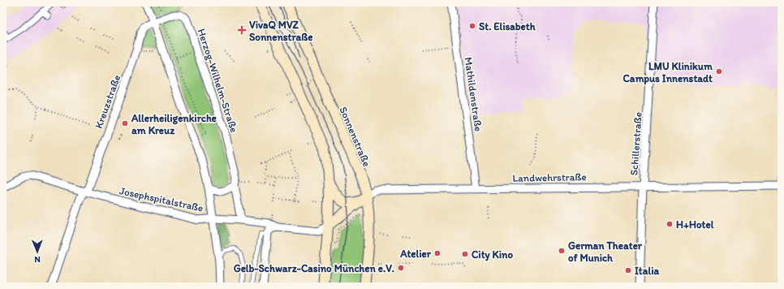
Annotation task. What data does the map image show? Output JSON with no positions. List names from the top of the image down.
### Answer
{
  "streets": {
    "main road": ["Sonnenstraße", "Landwehrstraße"],
    "street": [
      "Herzog-Wilhelm-Straße",
      "Mathildenstraße",
      "Kreuzstraße",
      "Schillerstraße",
      "Josephspitalstraße"
    ]
  },
  "crossings": [
    ["Herzog-Wilhelm-Straße", "Kreuzstraße"],
    ["Herzog-Wilhelm-Straße", "Josephspitalstraße"],
    ["Mathildenstraße", "Landwehrstraße"],
    ["Kreuzstraße", "Josephspitalstraße"],
    ["Sonnenstraße", "Landwehrstraße"],
    ["Schillerstraße", "Landwehrstraße"],
    ["Landwehrstraße", "Josephspitalstraße"]
  ],
  "places": {
    "other": [
      "St. Elisabeth",
      "LMU Klinikum Campus Innenstadt",
      "Allerheiligenkirche am Kreuz",
      "H+Hotel",
      "German Theater of Munich",
      "Atelier",
      "City Kino",
      "Gelb-Schwarz-Casino München e.V.",
      "Italia"
    ],
    "health": ["VivaQ MVZ Sonnenstraße"]
  },
  "north": "bottom"
}
